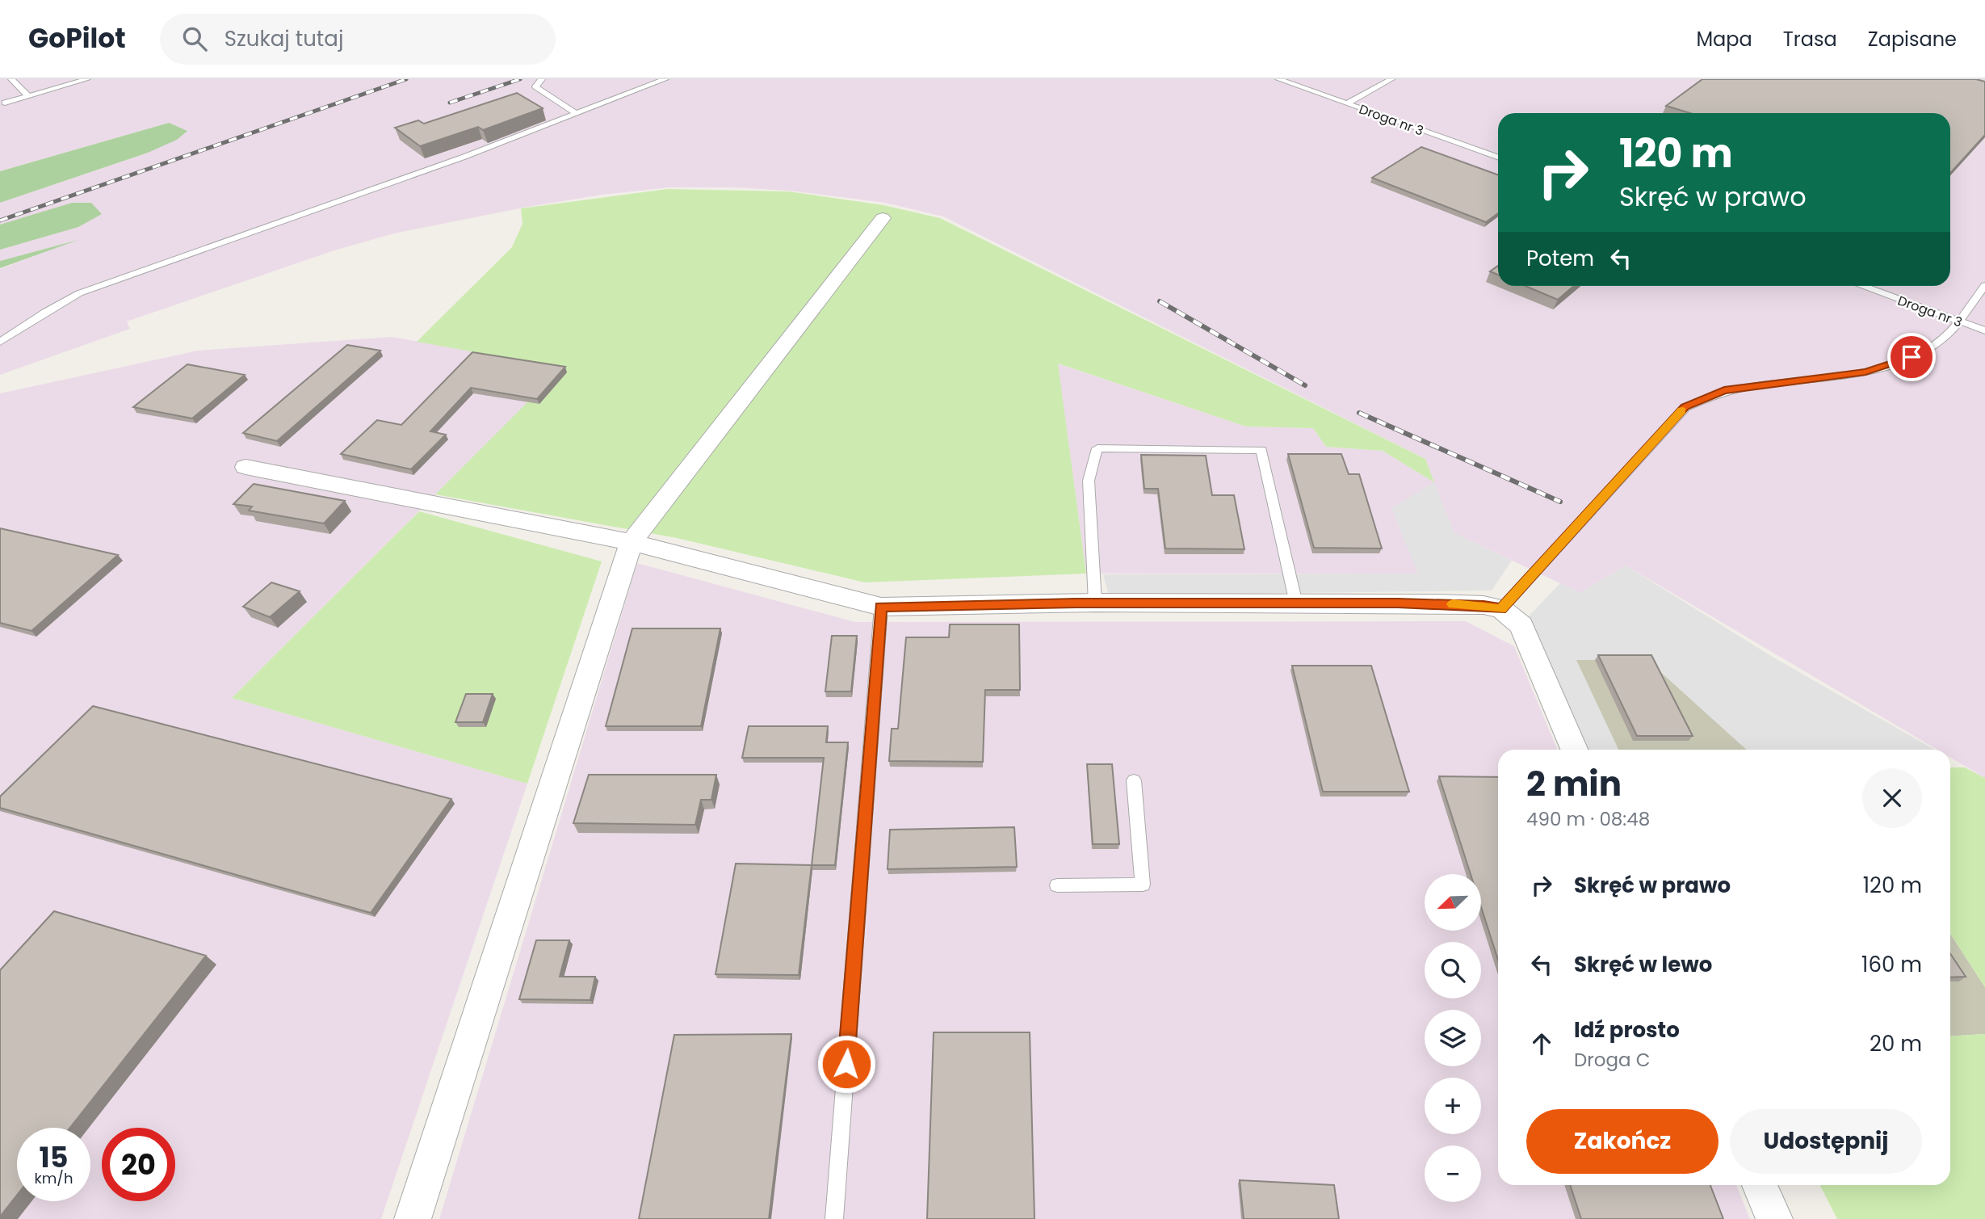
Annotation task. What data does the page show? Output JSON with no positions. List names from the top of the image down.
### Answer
{
  "streets": {
    "lane": ["Droga nr 3"]
  },
  "north": "bottom left",
  "page": {
    "header": "GoPilot",
    "search": "Szukaj tutaj",
    "nav": ["Mapa", "Trasa", "Zapisane"],
    "turn": ["120 m", "Skręć w prawo"],
    "then": "Potem",
    "heading": ["2 min", "490 m · 08:48"],
    "list": [
      {
        "name": "Skręć w prawo",
        "value": "120 m"
      },
      {
        "name": "Skręć w lewo",
        "value": "160 m"
      },
      {
        "name": "Idź prosto",
        "note": "Droga C",
        "value": "20 m"
      }
    ],
    "map_buttons": ["+", "−"],
    "buttons": ["Zakończ", "Udostępnij"],
    "speed": "15 km/h",
    "limit": "20"
  }
}
